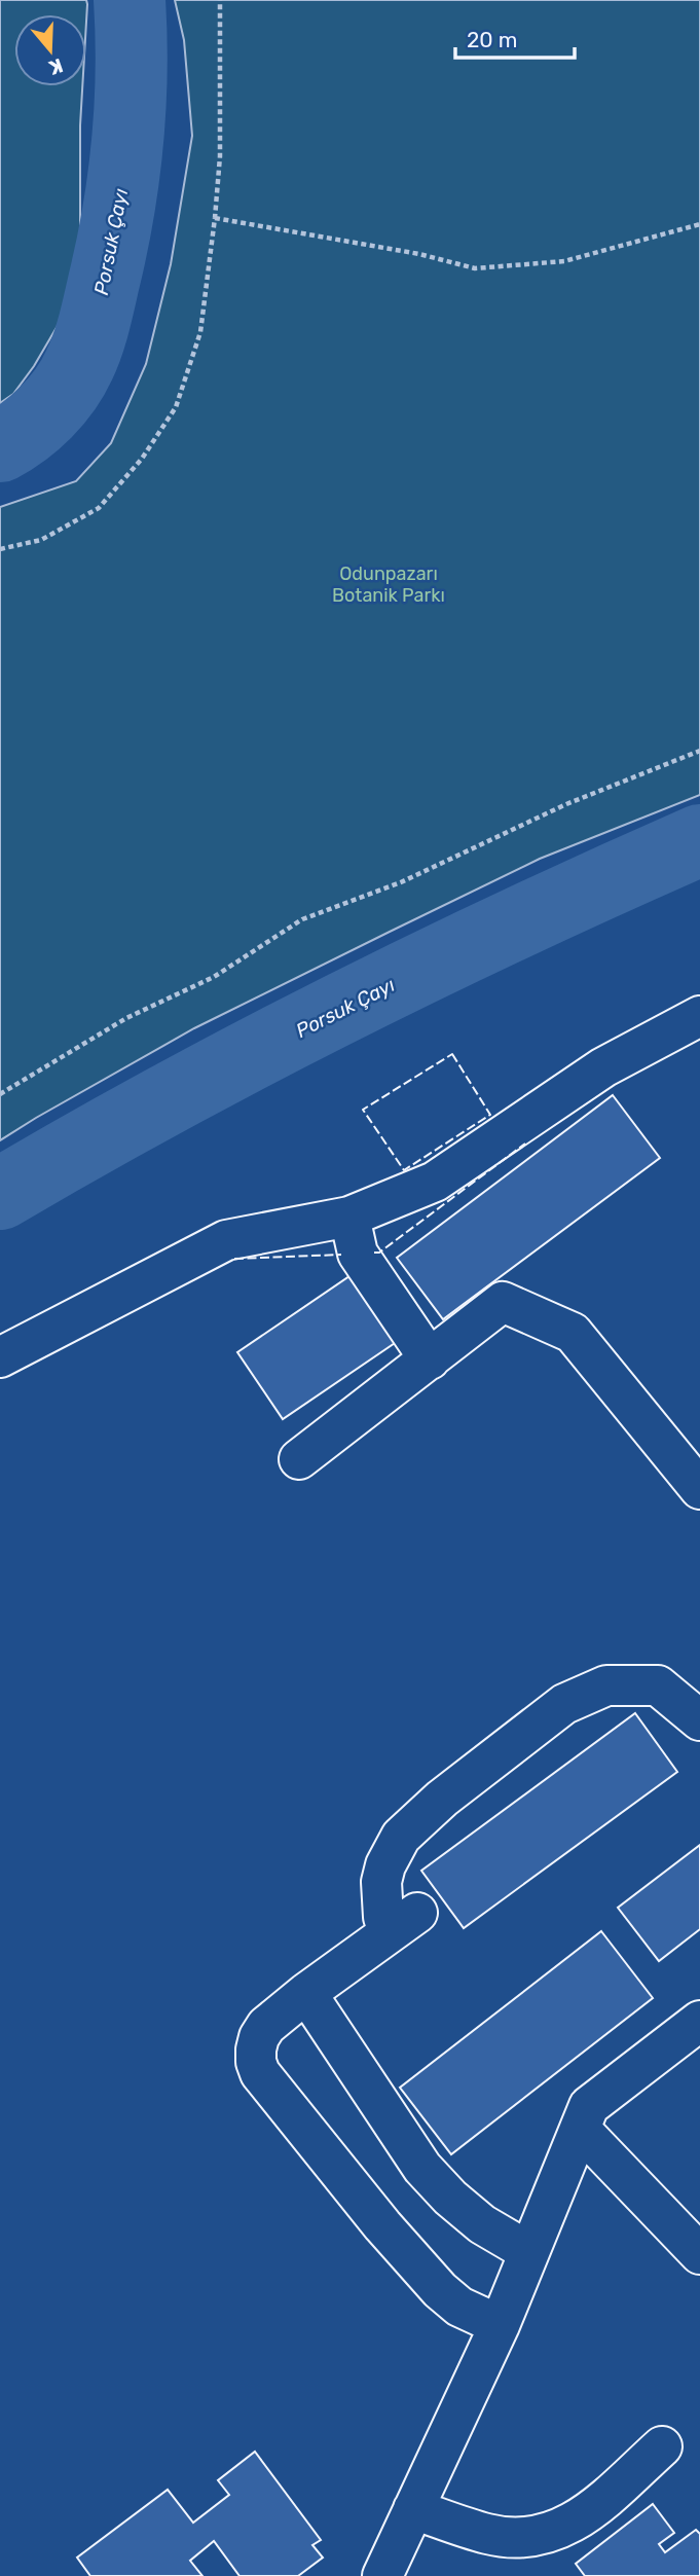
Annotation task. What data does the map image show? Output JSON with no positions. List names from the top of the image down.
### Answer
{
  "water": ["Porsuk Çayı"],
  "parks": ["Odunpazarı Botanik Parkı"],
  "scale_bar": "20 m",
  "north": "bottom"
}
